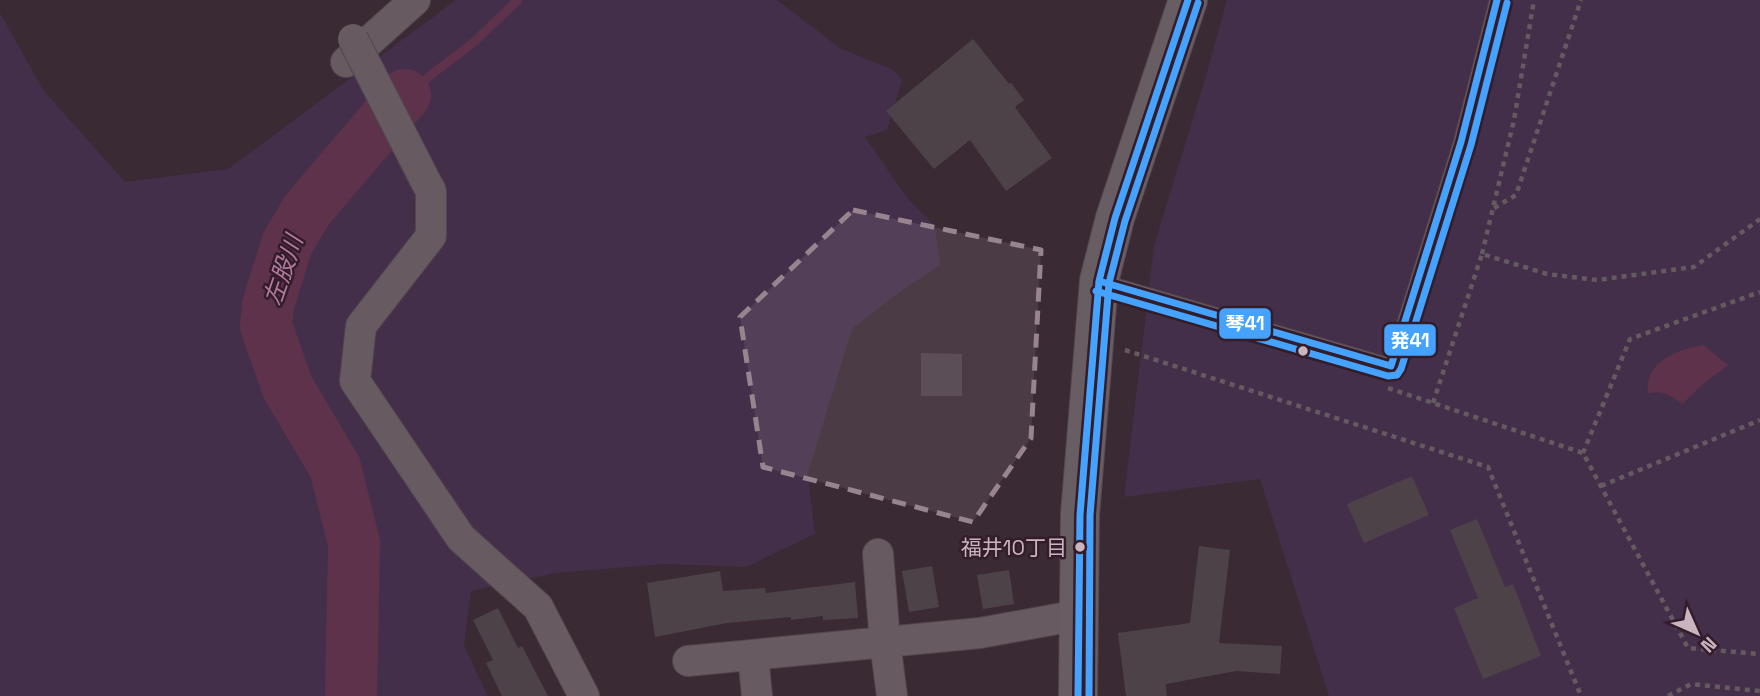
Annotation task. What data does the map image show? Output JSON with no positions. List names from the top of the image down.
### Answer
{
  "water": ["左股川"],
  "places": ["福井10丁目"],
  "lines": ["transit line 琴41", "transit line 発41"],
  "north": "bottom right"
}
